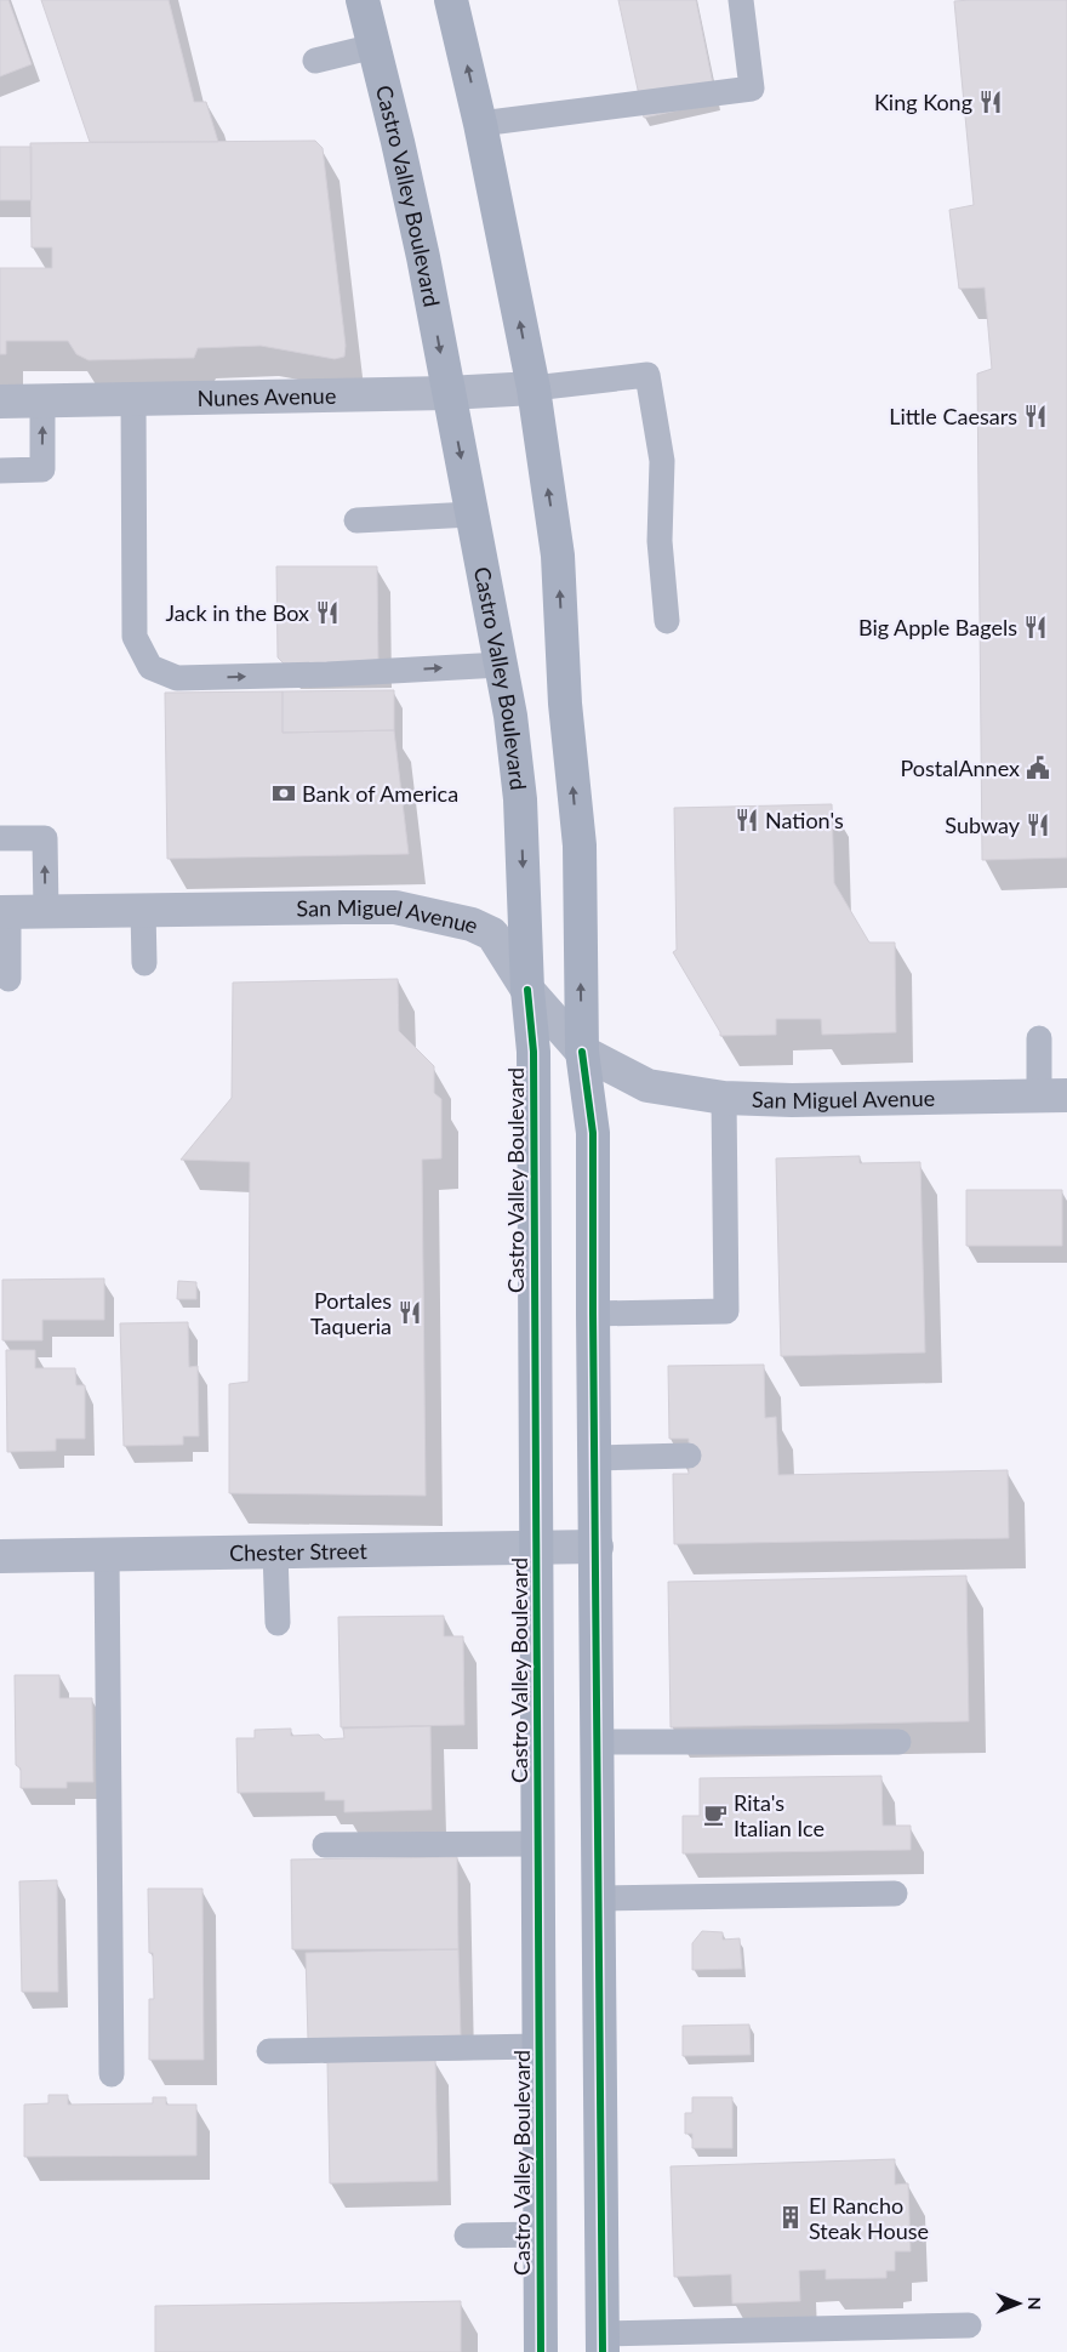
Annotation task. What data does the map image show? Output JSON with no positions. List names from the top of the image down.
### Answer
{
  "streets": {
    "main road": ["Castro Valley Boulevard"],
    "street": ["Nunes Avenue", "San Miguel Avenue", "Chester Street"]
  },
  "crossings": [
    ["Castro Valley Boulevard", "Nunes Avenue"],
    ["Castro Valley Boulevard", "San Miguel Avenue"],
    ["Castro Valley Boulevard", "Chester Street"]
  ],
  "places": {
    "restaurant": [
      "King Kong",
      "Little Caesars",
      "Jack in the Box",
      "Big Apple Bagels",
      "Nation's",
      "Subway",
      "Portales Taqueria"
    ],
    "public building": ["PostalAnnex"],
    "bank": ["Bank of America"],
    "cafe": ["Rita's Italian Ice"],
    "building": ["El Rancho Steak House"]
  },
  "north": "right"
}
